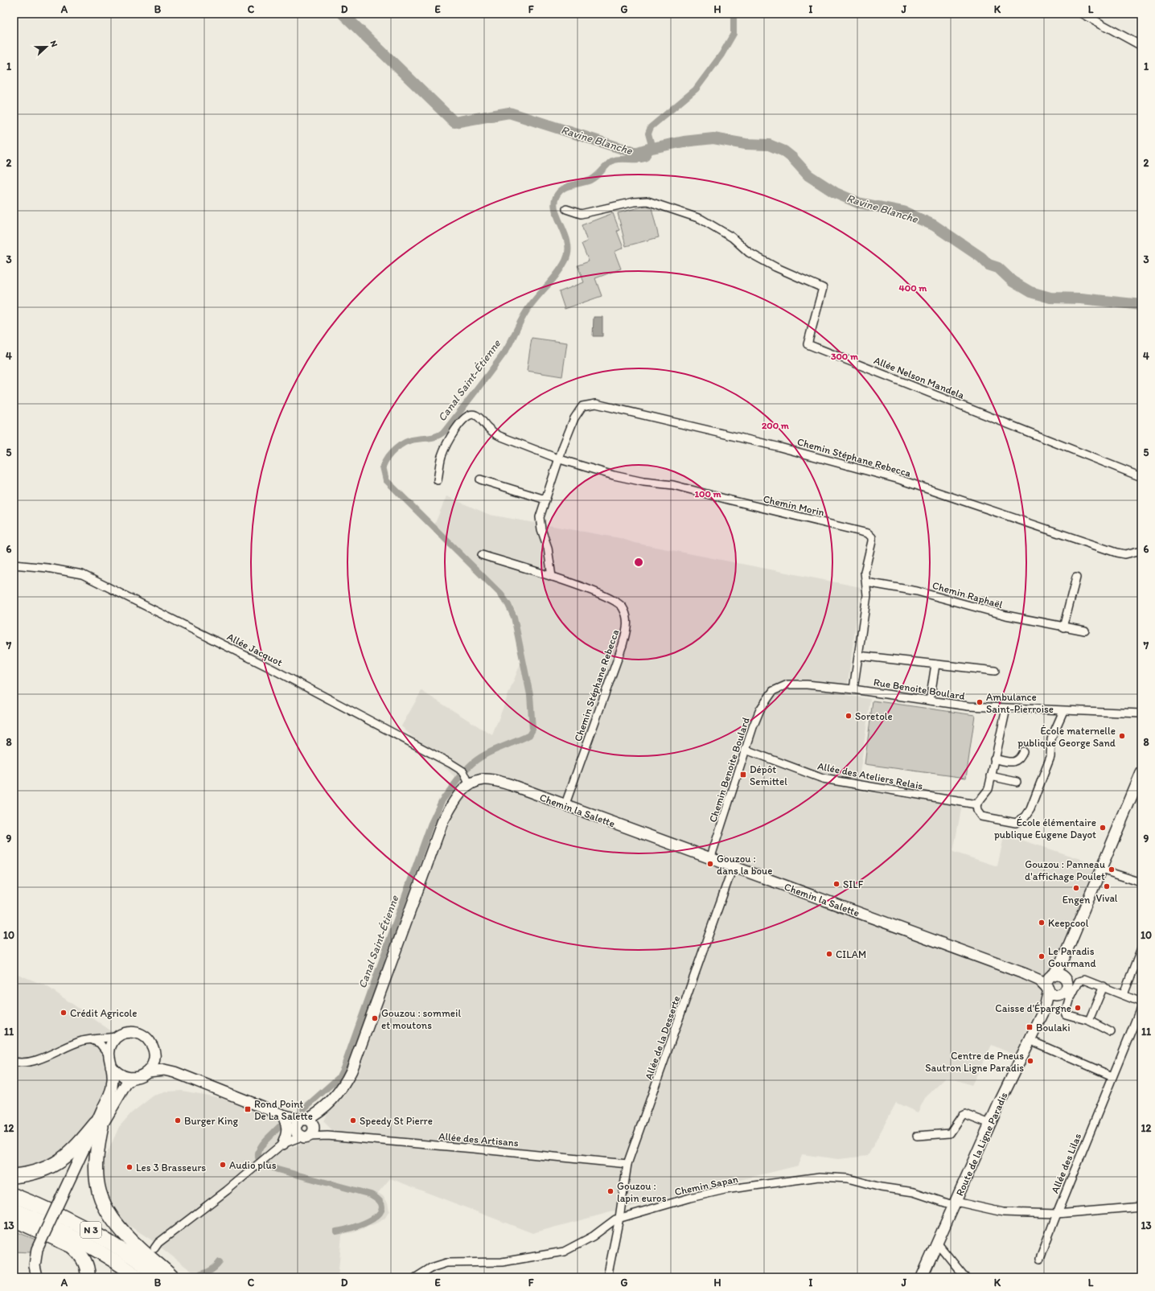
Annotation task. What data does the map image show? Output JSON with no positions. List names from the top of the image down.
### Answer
{
  "streets": {
    "highway": ["N 3"],
    "street": [
      "Allée Nelson Mandela",
      "Chemin Stéphane Rebecca",
      "Chemin Morin",
      "Chemin Raphaël",
      "Allée Jacquot",
      "Rue Benoite Boulard",
      "Chemin Benoite Boulard",
      "Allée des Ateliers Relais",
      "Chemin la Salette",
      "Allée de la Desserte",
      "Allée des Artisans",
      "Route de la Ligne Paradis",
      "Allée des Lilas",
      "Chemin Sapan"
    ]
  },
  "crossings": [
    ["Chemin Stéphane Rebecca", "Chemin Morin"],
    ["Chemin Stéphane Rebecca", "Chemin la Salette"],
    ["Chemin Morin", "Chemin Raphaël"],
    ["Chemin Morin", "Rue Benoite Boulard"],
    ["Allée Jacquot", "Chemin la Salette"],
    ["Rue Benoite Boulard", "Chemin Benoite Boulard"],
    ["Chemin Benoite Boulard", "Allée des Ateliers Relais"],
    ["Chemin Benoite Boulard", "Chemin la Salette"],
    ["Chemin la Salette", "Allée de la Desserte"],
    ["Chemin la Salette", "Allée des Artisans"],
    ["Chemin la Salette", "Route de la Ligne Paradis"],
    ["Allée de la Desserte", "Allée des Artisans"],
    ["Allée de la Desserte", "Chemin Sapan"],
    ["Route de la Ligne Paradis", "Chemin Sapan"],
    ["Allée des Lilas", "Chemin Sapan"]
  ],
  "water": ["Ravine Blanche", "Canal Saint-Étienne"],
  "places": {
    "other": [
      "Ambulance Saint-Pierroise",
      "Soretole",
      "École maternelle publique George Sand",
      "École élémentaire publique Eugene Dayot",
      "Gouzou : dans la boue",
      "Gouzou : Panneau d'affichage Poulet",
      "SILF",
      "Vival",
      "Engen",
      "Keepcool",
      "CILAM",
      "Le Paradis Gourmand",
      "Caisse d'Épargne",
      "Crédit Agricole",
      "Gouzou : sommeil et moutons",
      "Centre de Pneus Sautron Ligne Paradis",
      "Burger King",
      "Speedy St Pierre",
      "Audio plus",
      "Les 3 Brasseurs",
      "Gouzou : lapin euros"
    ],
    "transit": ["Dépôt Semittel", "Boulaki", "Rond Point De La Salette"]
  },
  "north": "right",
  "grid": {
    "columns": [
      "A",
      "B",
      "C",
      "D",
      "E",
      "F",
      "G",
      "H",
      "I",
      "J",
      "K",
      "L"
    ],
    "rows": [
      "1",
      "2",
      "3",
      "4",
      "5",
      "6",
      "7",
      "8",
      "9",
      "10",
      "11",
      "12",
      "13"
    ]
  },
  "rings": [
    "400 m",
    "300 m",
    "200 m",
    "100 m"
  ]
}
